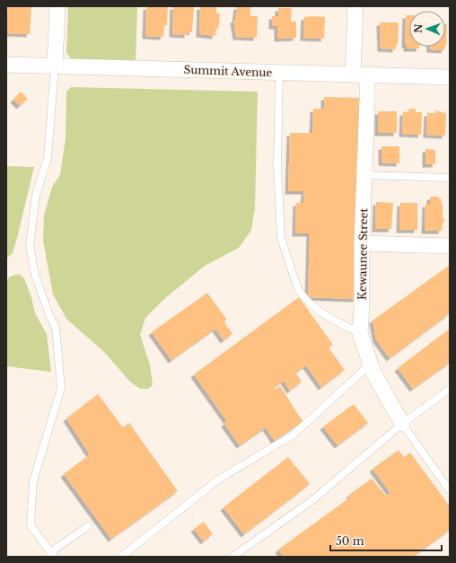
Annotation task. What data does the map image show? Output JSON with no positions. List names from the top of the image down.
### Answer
{
  "streets": {
    "street": ["Summit Avenue", "Kewaunee Street"]
  },
  "crossings": [
    ["Summit Avenue", "Kewaunee Street"]
  ],
  "scale_bar": "50 m",
  "north": "left"
}
